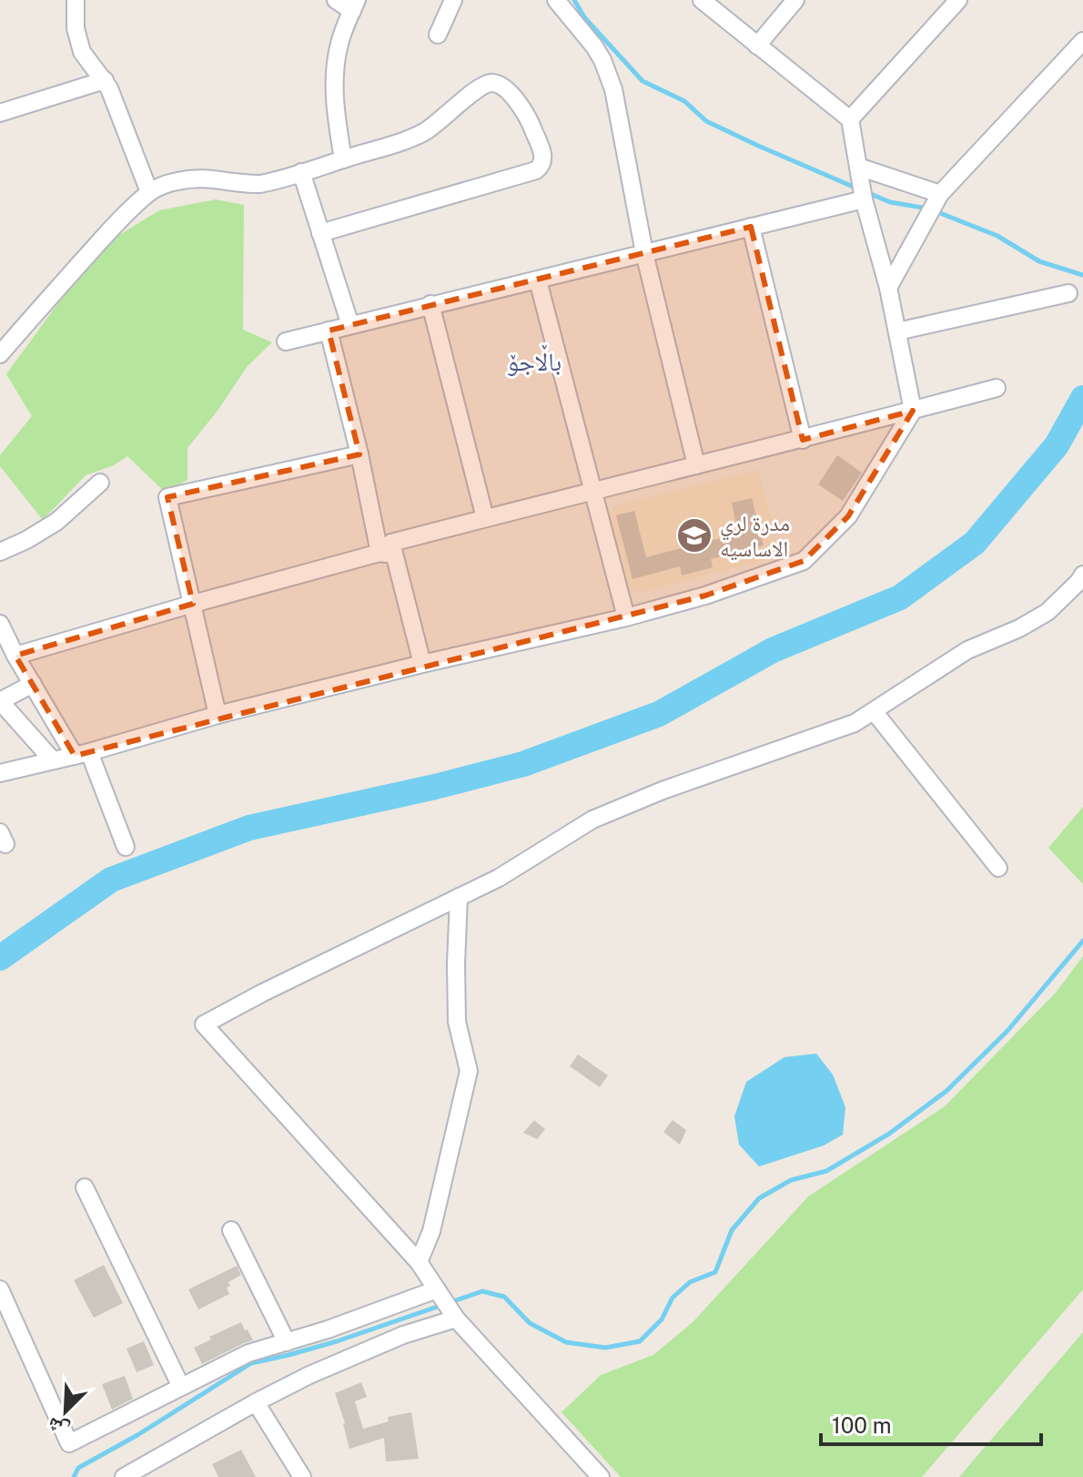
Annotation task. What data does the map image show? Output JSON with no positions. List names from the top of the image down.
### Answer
{
  "districts": ["باڵاجۆ"],
  "places": {
    "school or university": ["مدرة لري الاساسیه"]
  },
  "scale_bar": "100 m",
  "north": "bottom left"
}
